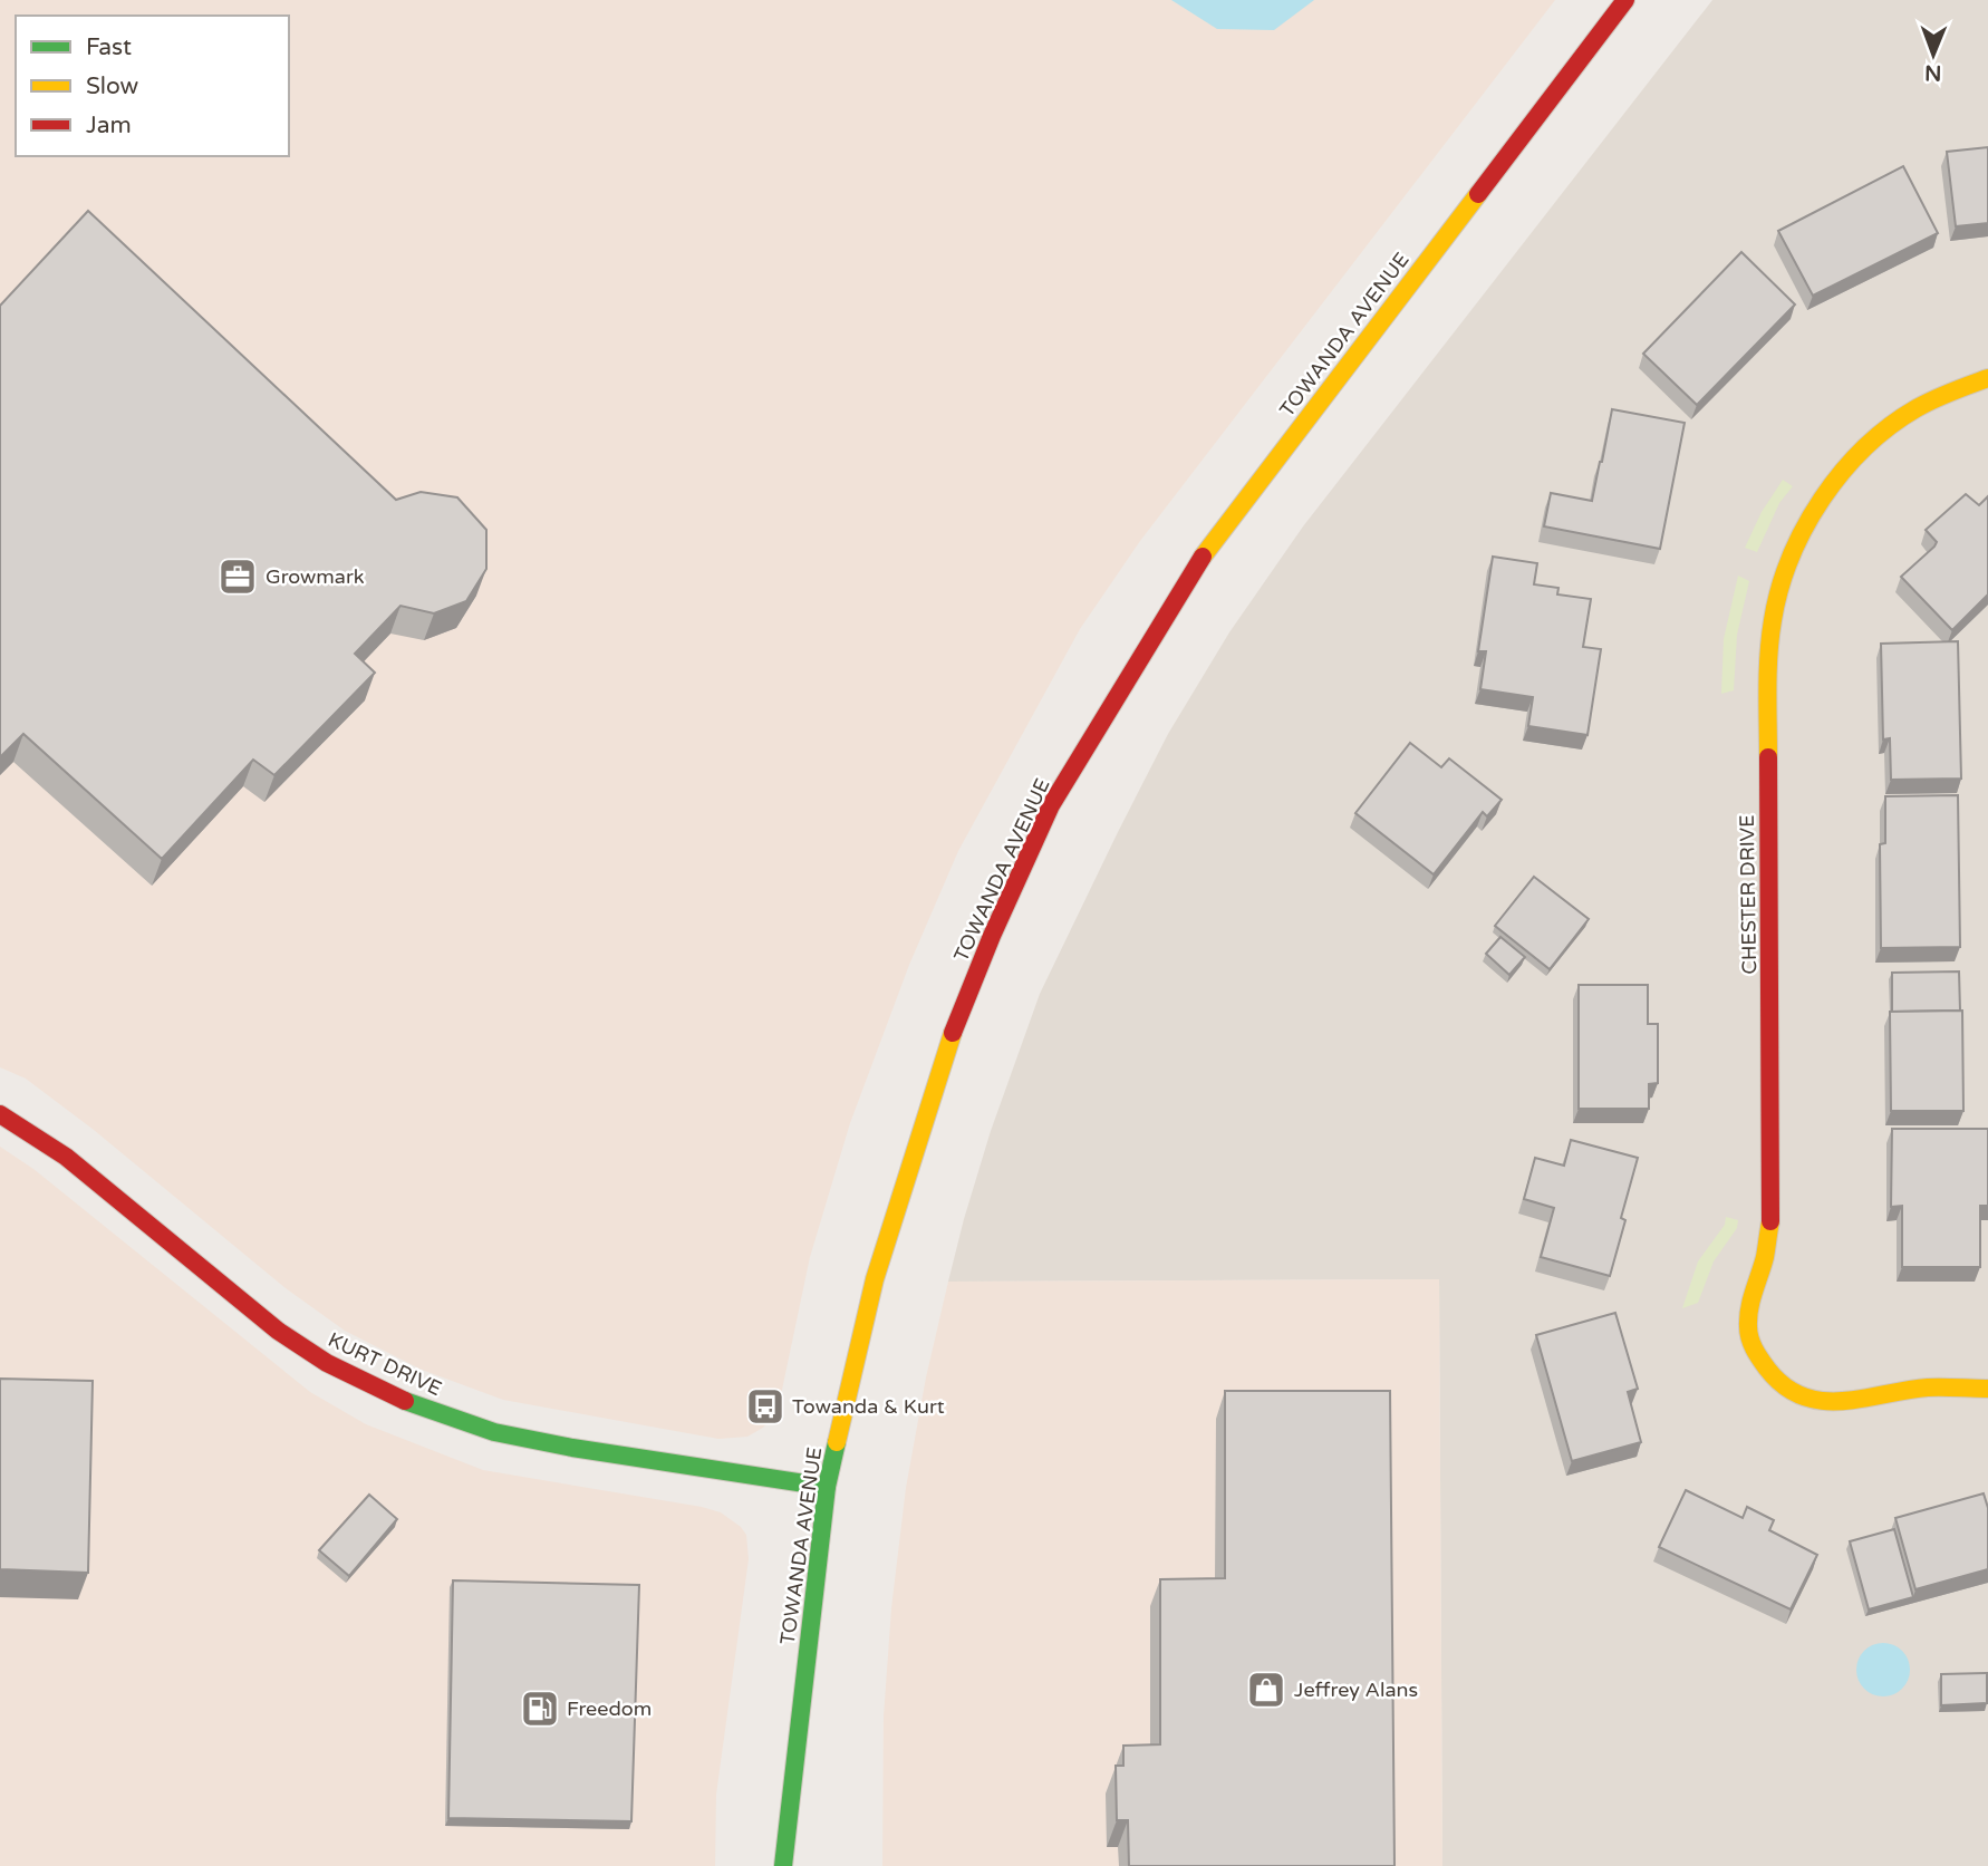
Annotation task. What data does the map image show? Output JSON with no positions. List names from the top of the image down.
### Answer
{
  "streets": {
    "street": ["TOWANDA AVENUE", "CHESTER DRIVE", "KURT DRIVE"]
  },
  "crossings": [
    ["TOWANDA AVENUE", "KURT DRIVE"]
  ],
  "places": {
    "office": ["Growmark"],
    "bus stop": ["Towanda & Kurt"],
    "shop": ["Jeffrey Alans"],
    "fuel station": ["Freedom"]
  },
  "legend": ["Fast", "Slow", "Jam"],
  "north": "bottom"
}
